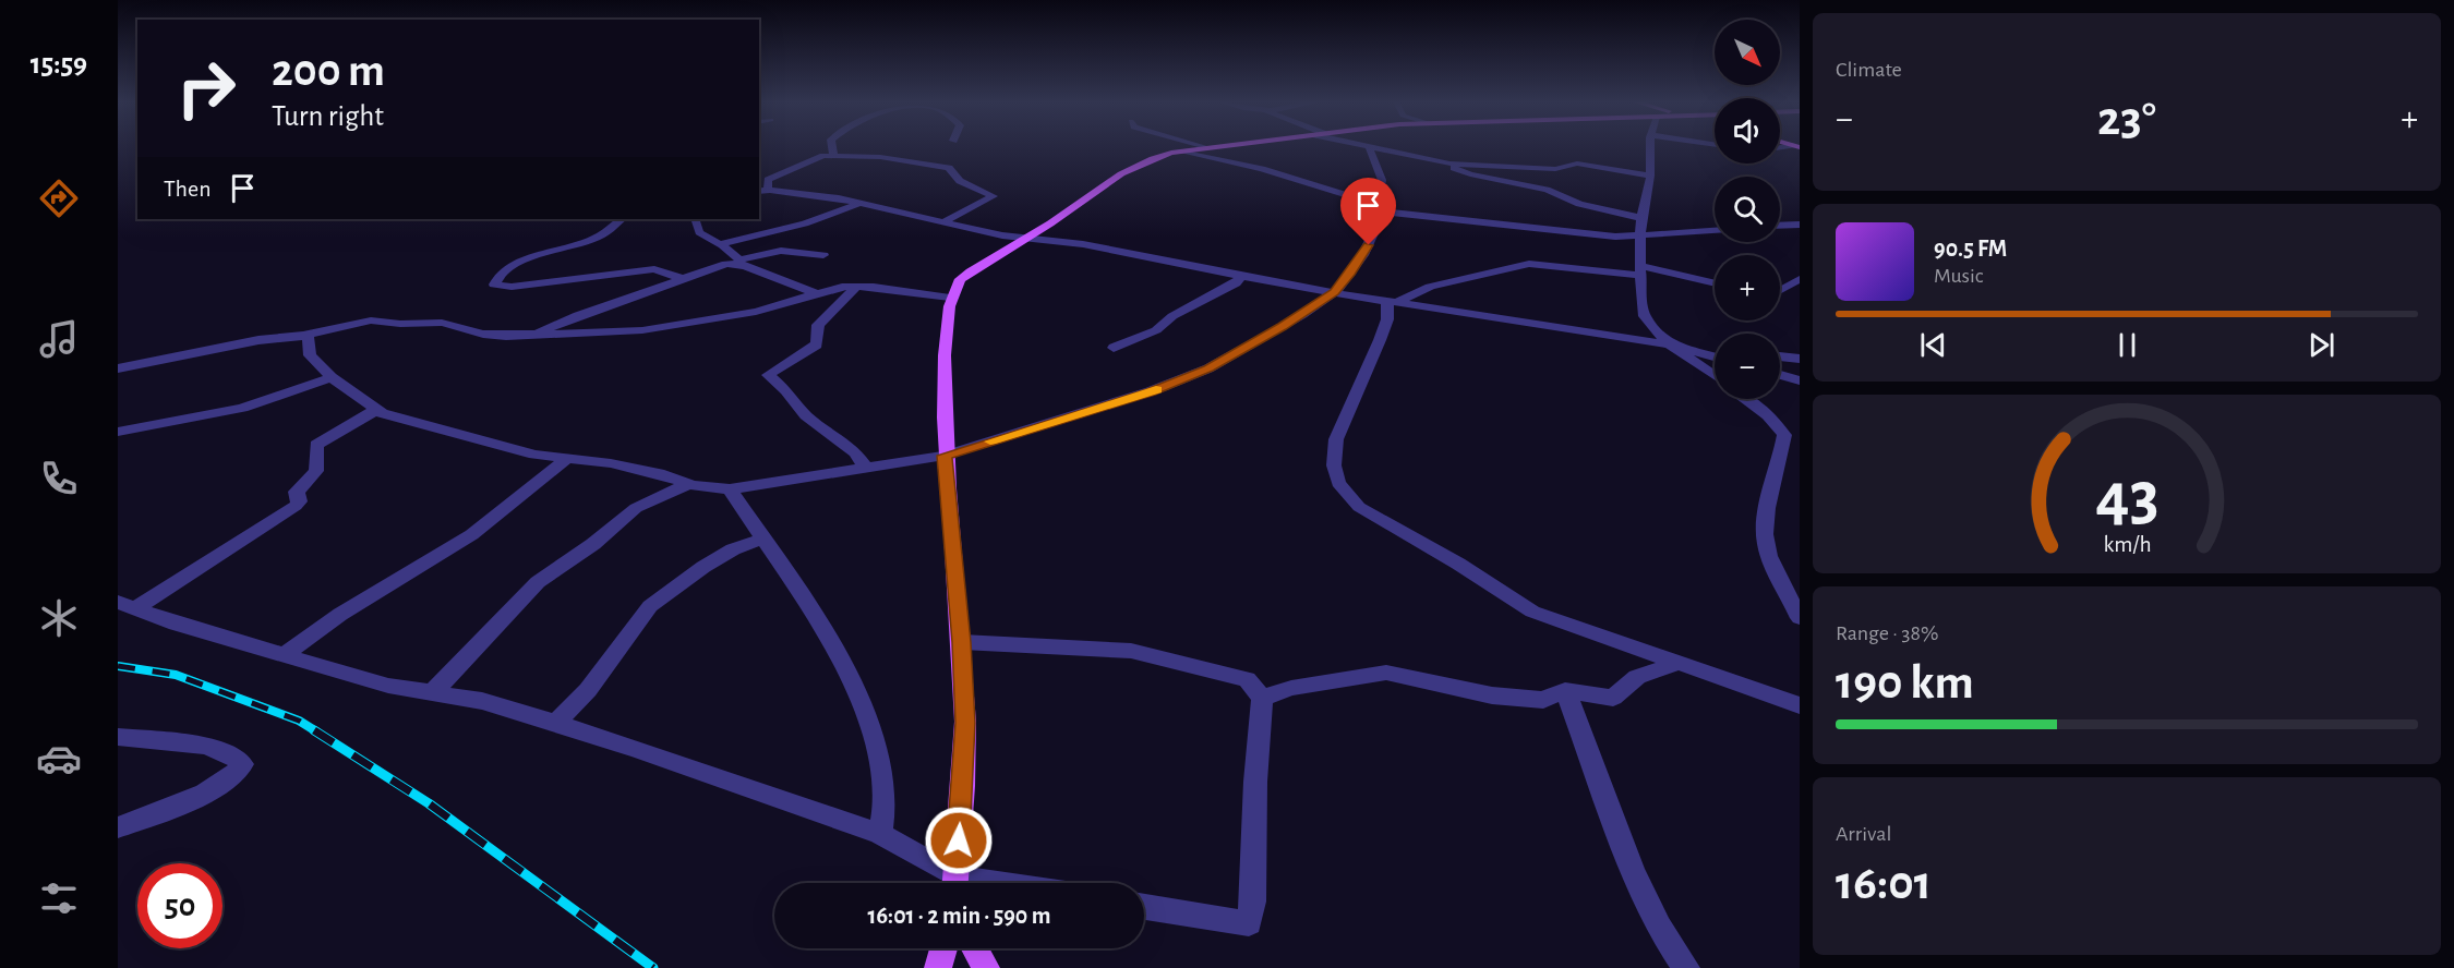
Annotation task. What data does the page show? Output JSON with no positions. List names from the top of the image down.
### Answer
{
  "north": "bottom right",
  "page": {
    "tabs": "15:59",
    "tile": [
      "Climate",
      ["Range · 38%", "190 km"],
      ["Arrival", "16:01"]
    ],
    "map_buttons": ["+", "−"],
    "turn": ["200 m", "Turn right"],
    "heat": ["−", "23°", "+"],
    "then": "Then",
    "song": ["90.5 FM", "Music"],
    "limit": "50",
    "trip": "16:01 · 2 min · 590 m",
    "gauge": ["43", "km/h"]
  }
}
